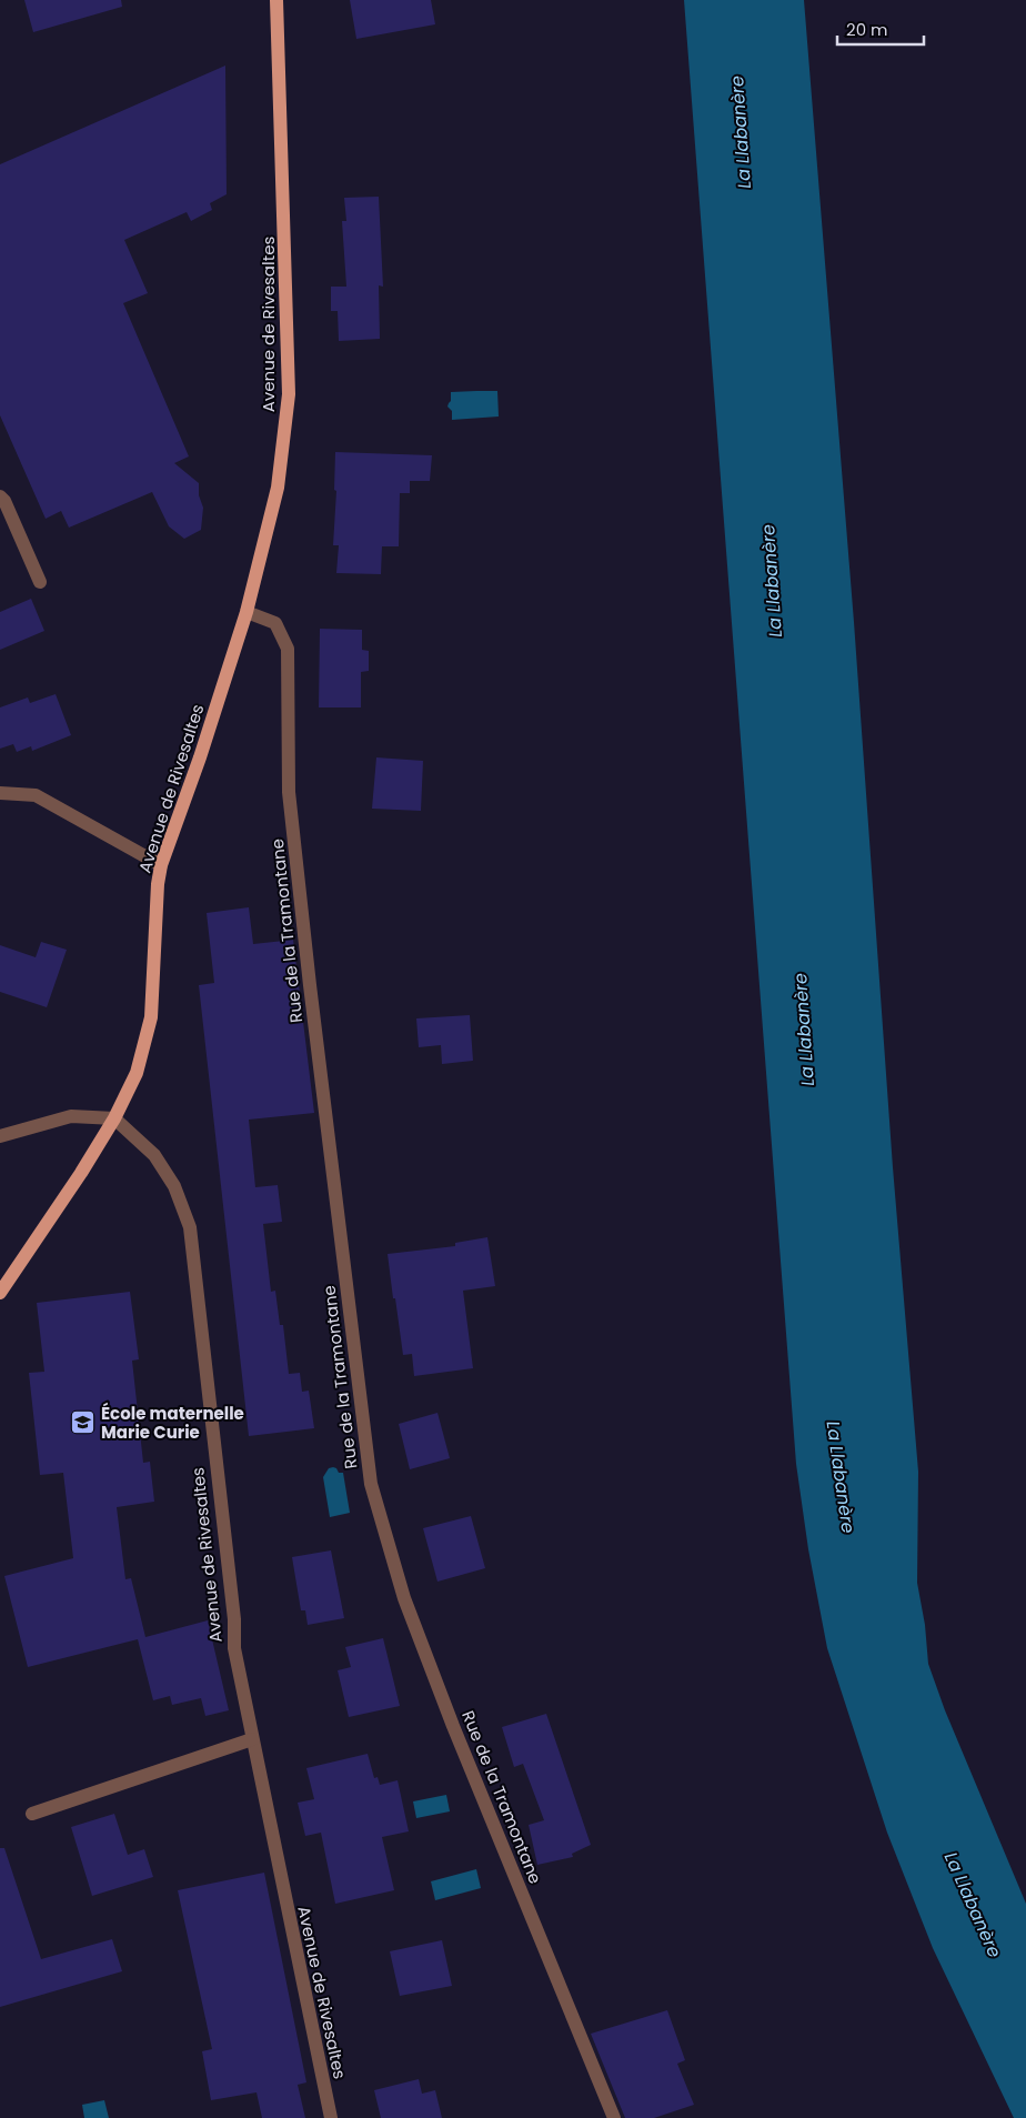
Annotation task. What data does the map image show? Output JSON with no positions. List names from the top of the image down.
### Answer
{
  "streets": {
    "main road": ["Avenue de Rivesaltes"],
    "street": ["Rue de la Tramontane"]
  },
  "crossings": [
    ["Avenue de Rivesaltes", "Rue de la Tramontane"]
  ],
  "water": ["La Llabanère"],
  "places": {
    "school or university": ["École maternelle Marie Curie"]
  },
  "scale_bar": "20 m"
}
